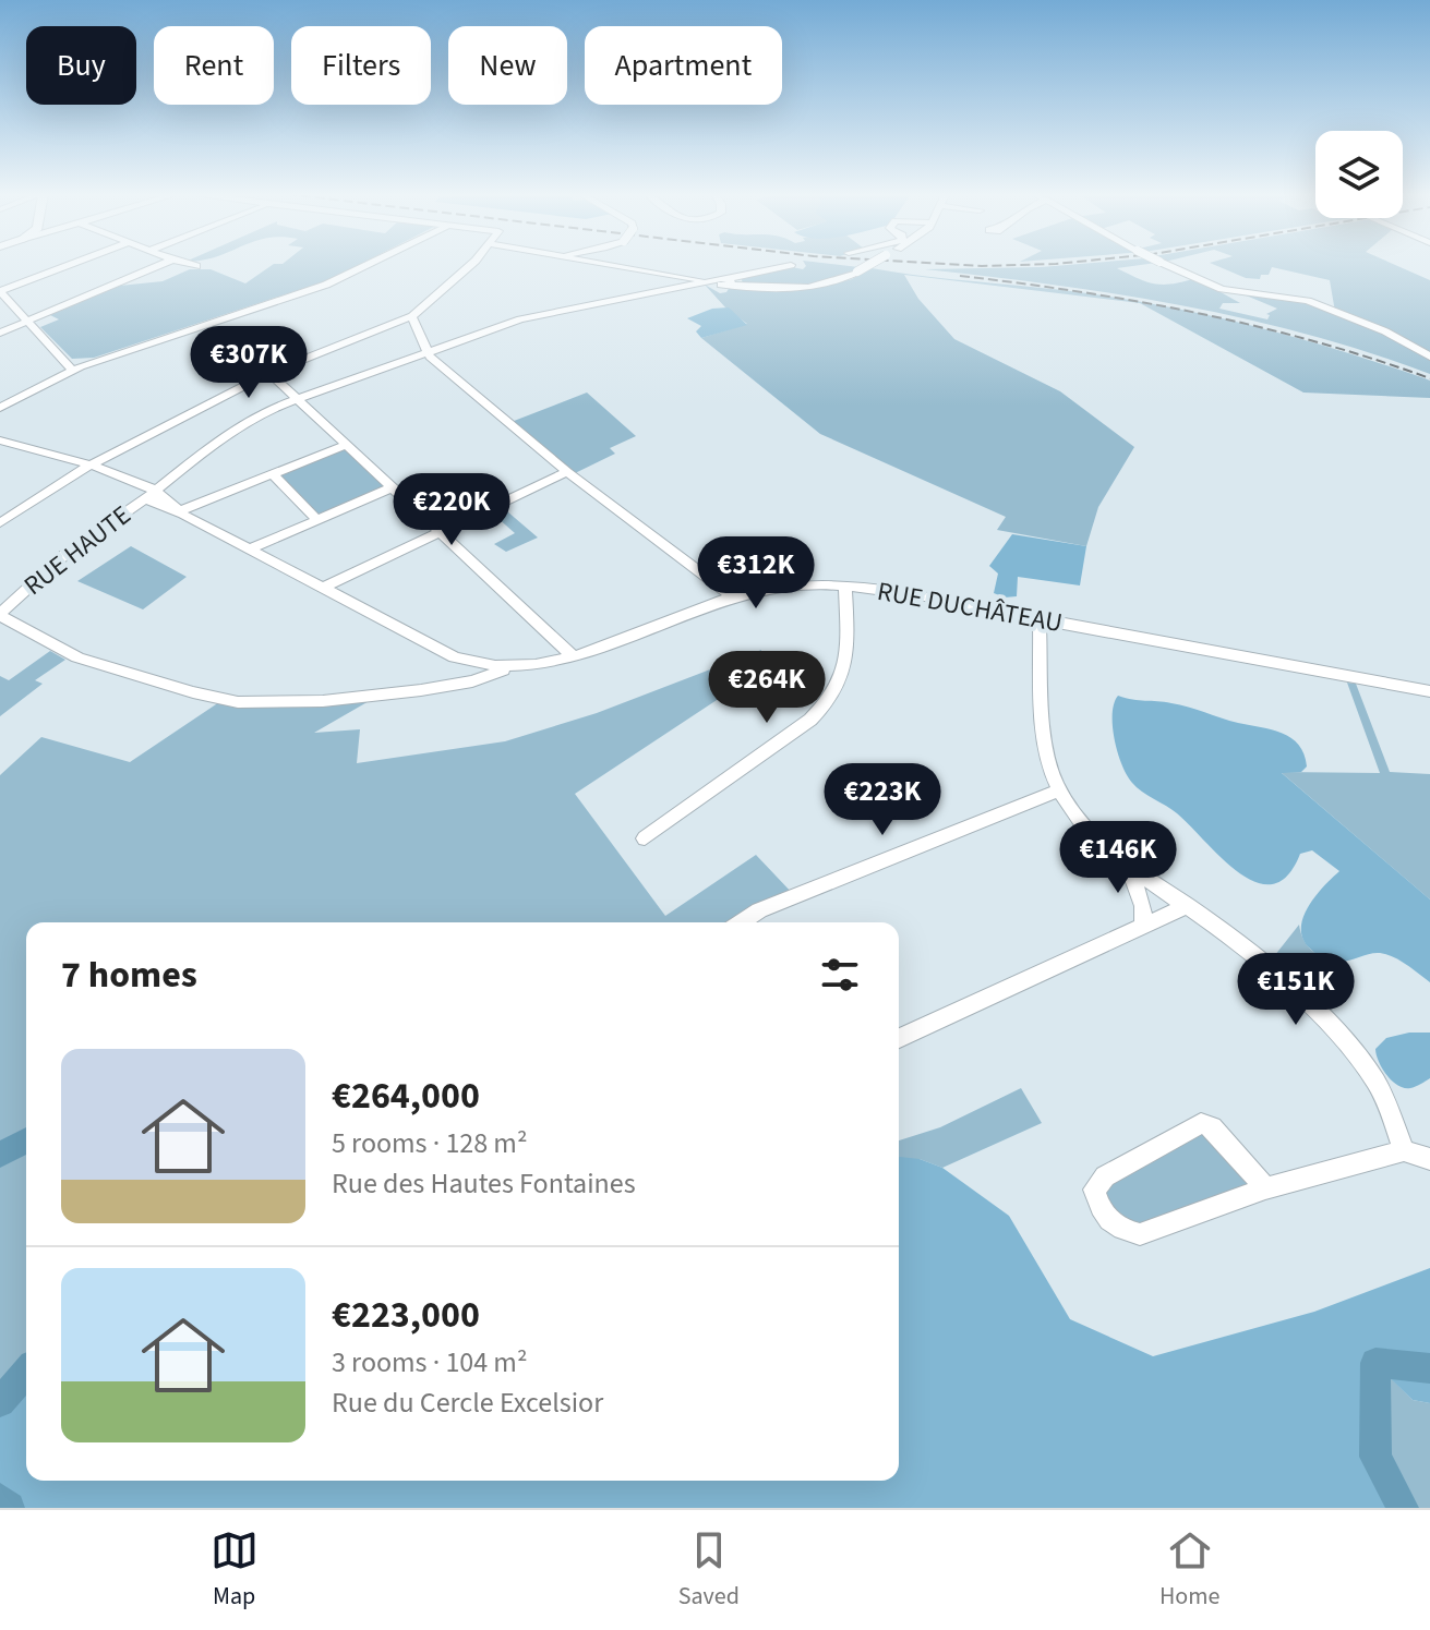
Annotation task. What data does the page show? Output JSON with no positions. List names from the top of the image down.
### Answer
{
  "streets": {
    "street": ["RUE HAUTE", "RUE DUCHÂTEAU"]
  },
  "crossings": [
    ["RUE HAUTE", "RUE DUCHÂTEAU"]
  ],
  "page": {
    "chip": [
      "Buy",
      "Rent",
      "Filters",
      "New",
      "Apartment"
    ],
    "price": [
      "€307K",
      "€220K",
      "€312K",
      "€264K",
      "€223K",
      "€146K",
      "€151K"
    ],
    "heading": "7 homes",
    "list": [
      {
        "name": "€264,000",
        "note": "5 rooms · 128 m² · Rue des Hautes Fontaines"
      },
      {
        "name": "€223,000",
        "note": "3 rooms · 104 m² · Rue du Cercle Excelsior"
      }
    ],
    "tabs": ["Map", "Saved", "Home"]
  }
}
